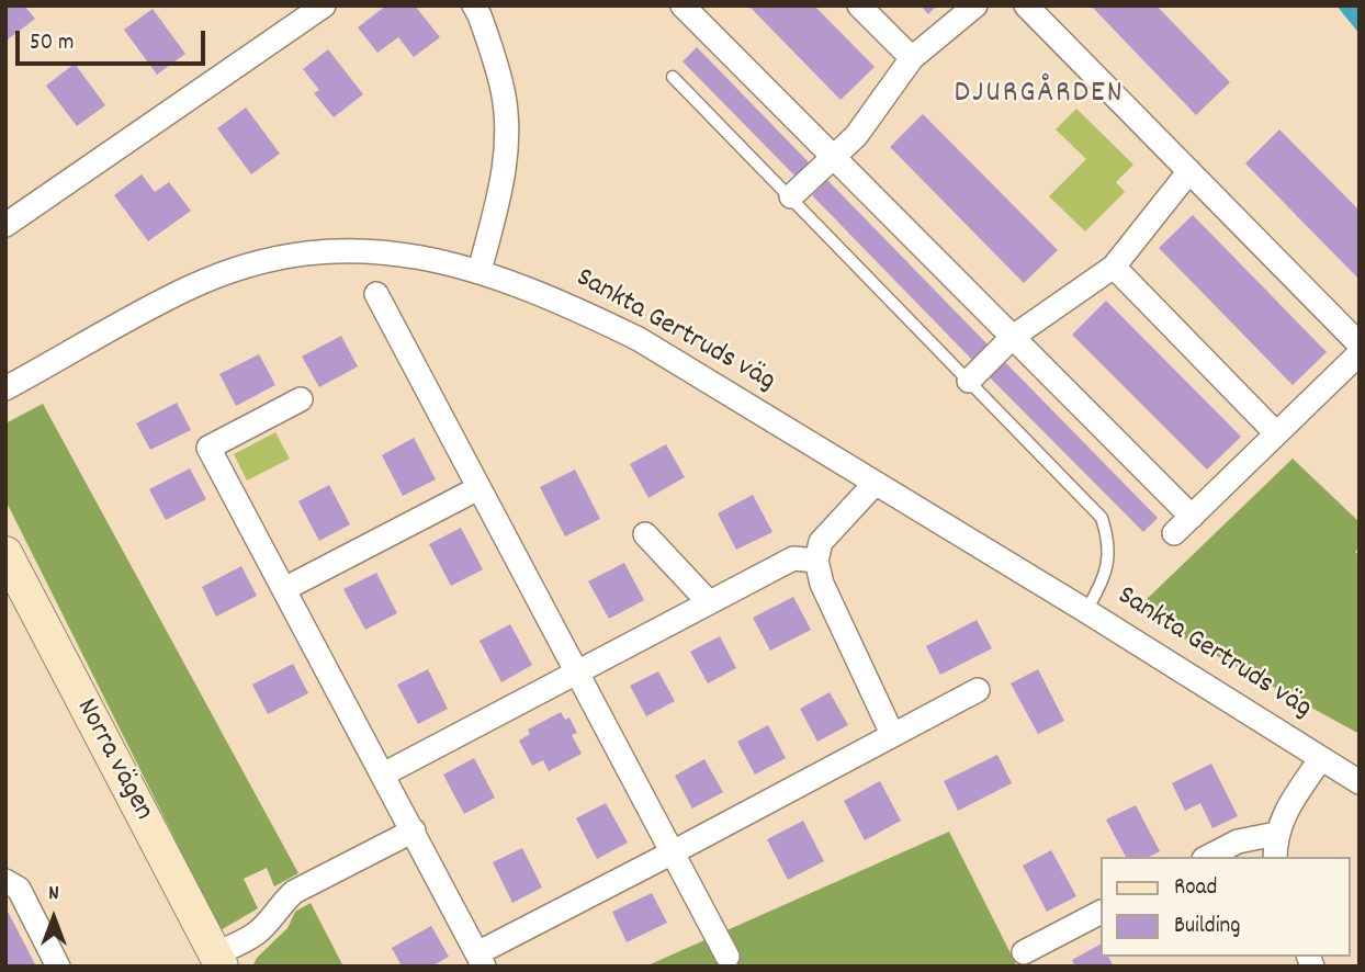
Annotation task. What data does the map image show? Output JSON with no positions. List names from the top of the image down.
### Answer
{
  "streets": {
    "street": ["Sankta Gertruds väg", "Norra vägen"]
  },
  "districts": ["DJURGÅRDEN"],
  "legend": ["Road", "Building"],
  "scale_bar": "50 m",
  "north": "top"
}
